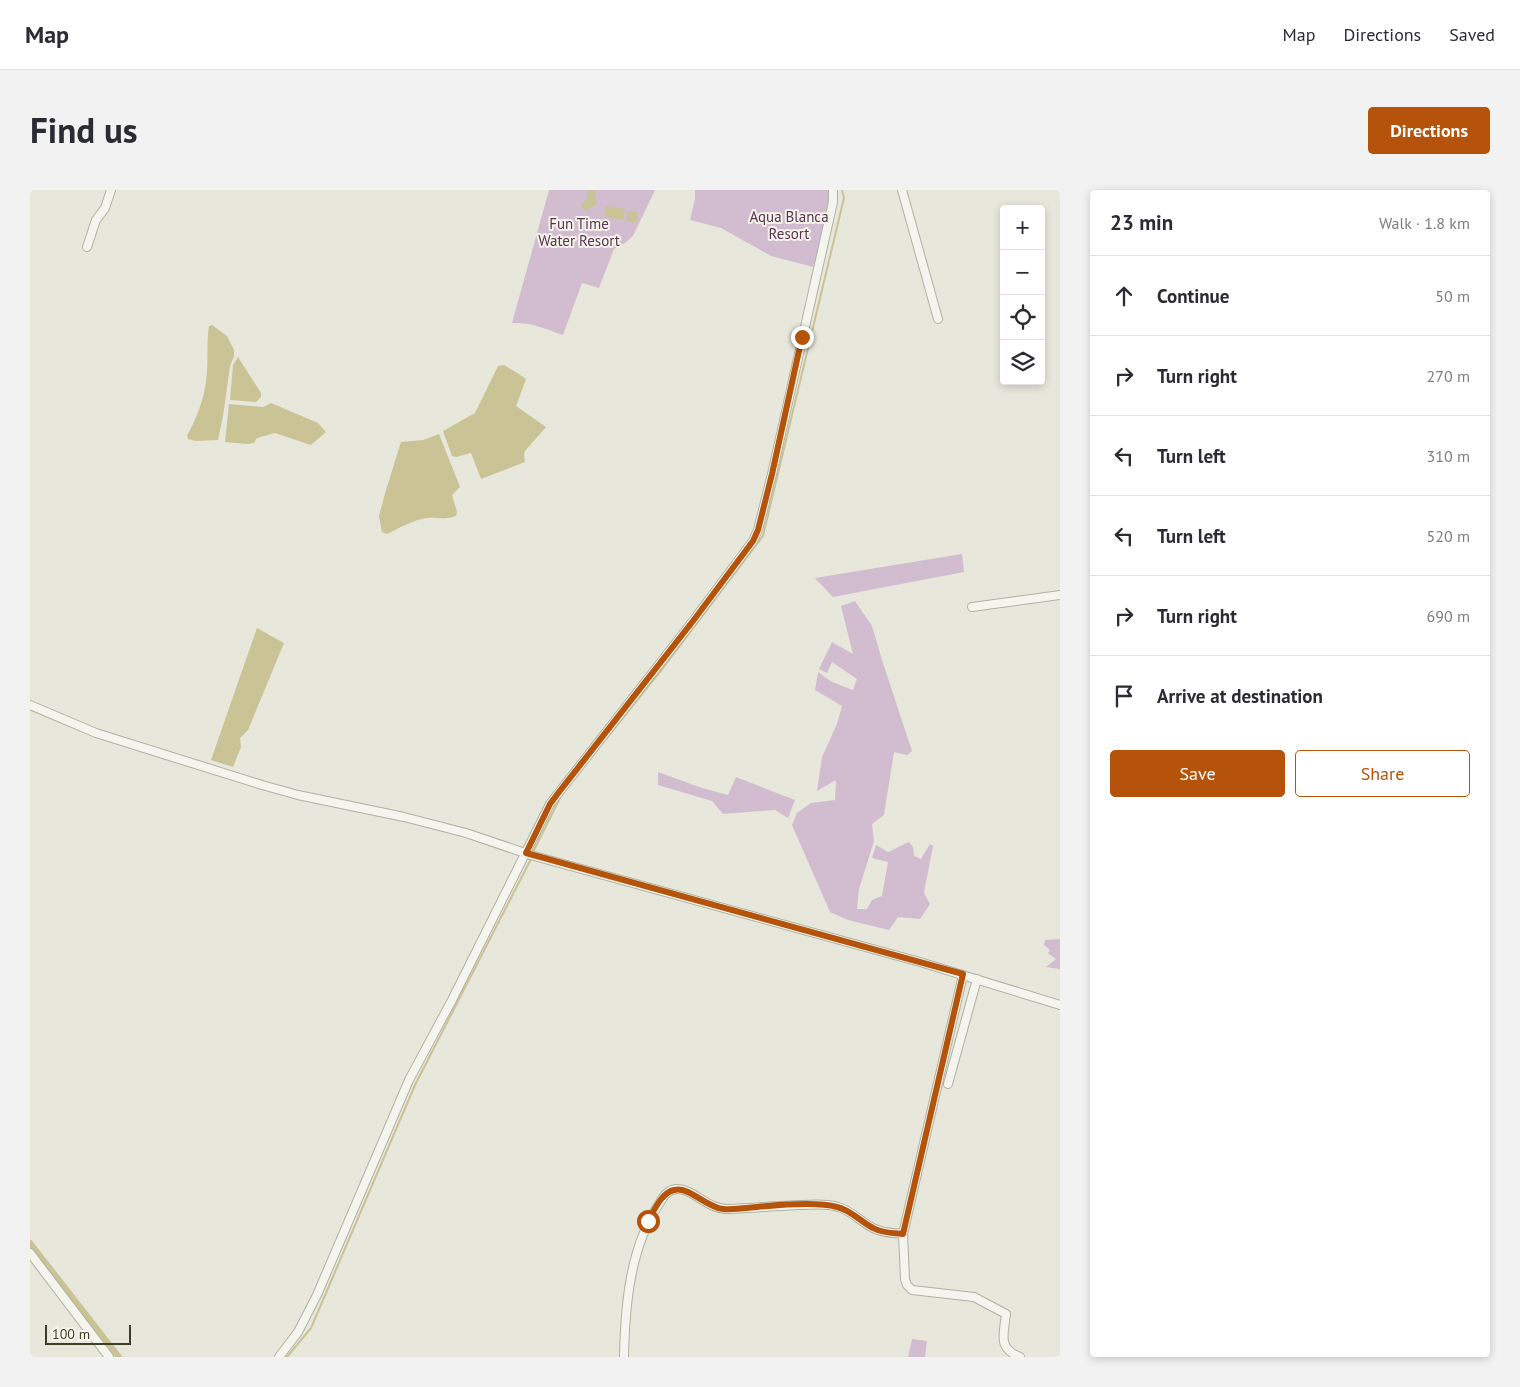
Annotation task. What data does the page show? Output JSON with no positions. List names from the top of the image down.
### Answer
{
  "parks": ["Aqua Blanca Resort", "Fun Time Water Resort"],
  "scale_bar": "100 m",
  "page": {
    "header": "Map",
    "nav": ["Map", "Directions", "Saved"],
    "title": "Find us",
    "buttons": [
      "Directions",
      ["Save", "Share"]
    ],
    "heading": ["23 min", "Walk · 1.8 km"],
    "map_buttons": ["+", "−"],
    "list": [
      ["Continue", "50 m"],
      ["Turn right", "270 m"],
      ["Turn left", "310 m"],
      ["Turn left", "520 m"],
      ["Turn right", "690 m"],
      "Arrive at destination"
    ],
    "scale": "100 m"
  }
}
